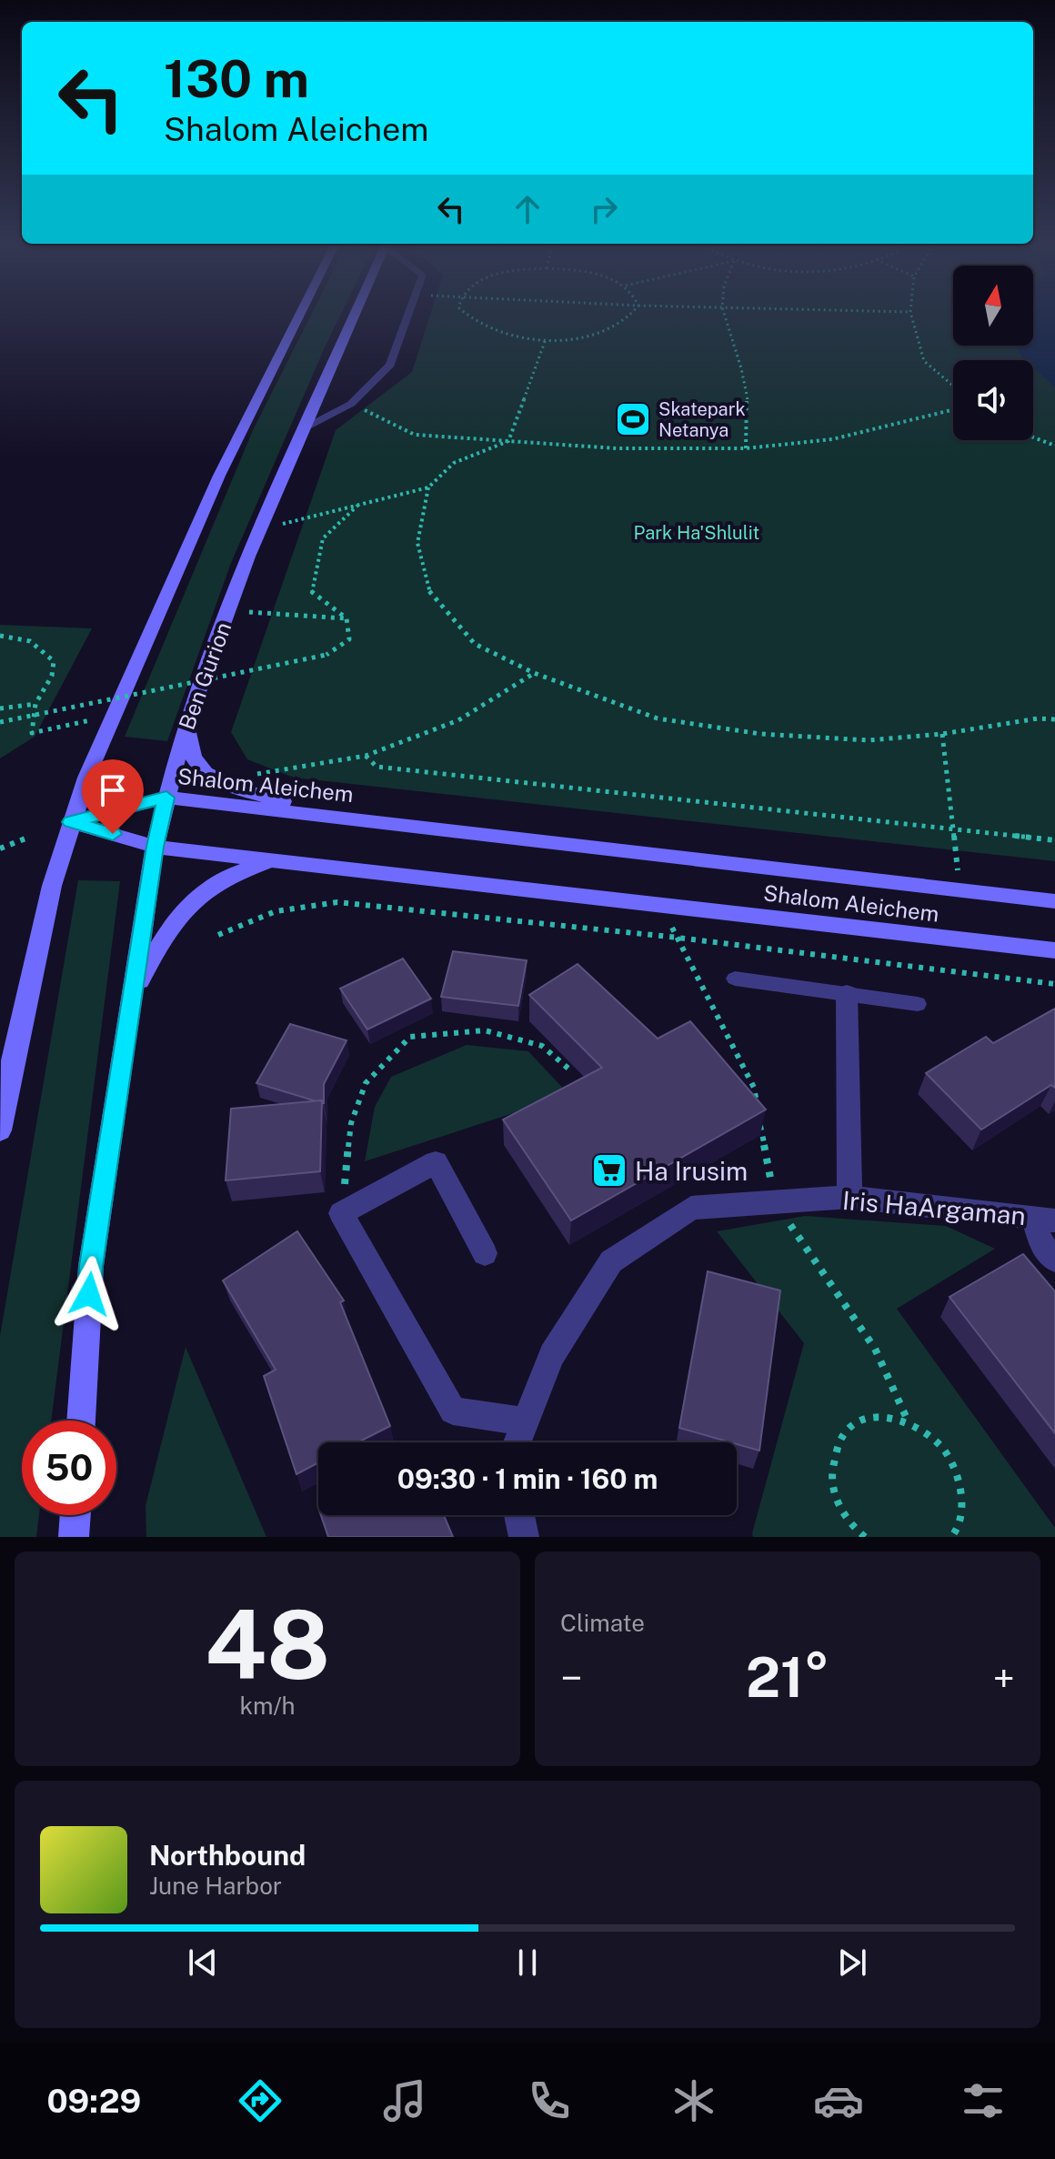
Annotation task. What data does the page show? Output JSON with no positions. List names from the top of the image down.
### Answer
{
  "streets": {
    "main road": ["Ben Gurion", "Shalom Aleichem"],
    "street": ["Iris HaArgaman"]
  },
  "crossings": [
    ["Ben Gurion", "Shalom Aleichem"]
  ],
  "parks": ["Park Ha'Shlulit"],
  "places": {
    "sports": ["Skatepark Netanya"],
    "supermarket": ["Ha Irusim"]
  },
  "north": "top",
  "page": {
    "turn": ["130 m", "Shalom Aleichem"],
    "limit": "50",
    "trip": "09:30 · 1 min · 160 m",
    "tile": [
      ["48", "km/h"],
      "Climate"
    ],
    "heat": ["−", "21°", "+"],
    "song": ["Northbound", "June Harbor"],
    "tabs": "09:29"
  }
}
